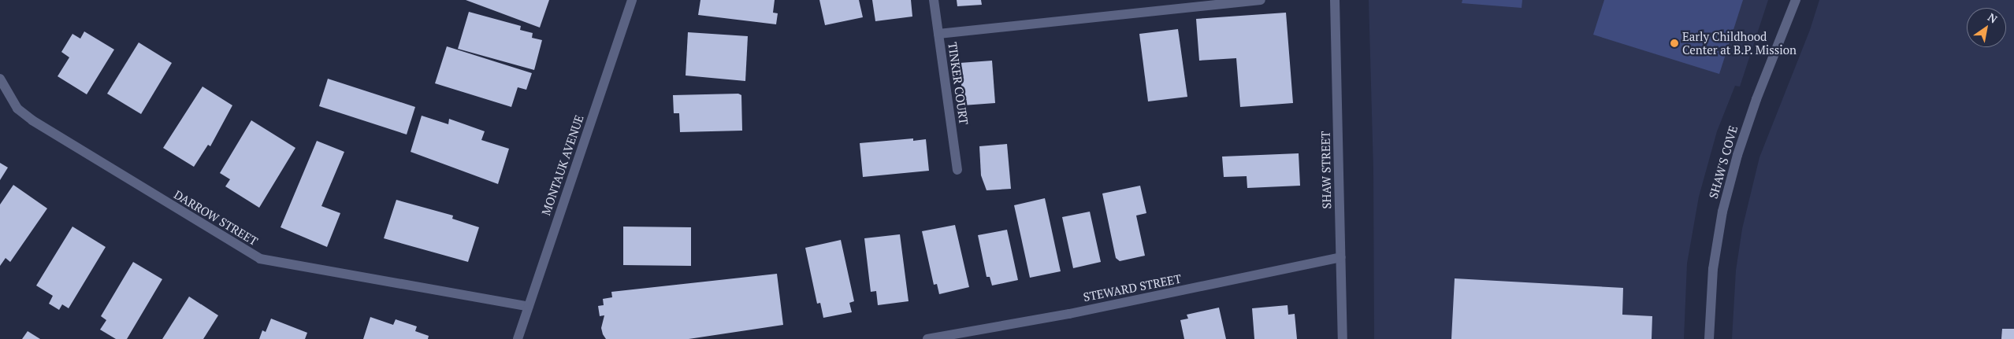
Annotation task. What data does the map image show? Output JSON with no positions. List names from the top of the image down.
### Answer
{
  "streets": {
    "street": [
      "TINKER COURT",
      "SHAW'S COVE",
      "MONTAUK AVENUE",
      "SHAW STREET",
      "DARROW STREET",
      "STEWARD STREET"
    ]
  },
  "crossings": [
    ["MONTAUK AVENUE", "DARROW STREET"],
    ["SHAW STREET", "STEWARD STREET"]
  ],
  "places": ["Early Childhood Center at B.P. Mission"],
  "north": "top right"
}
